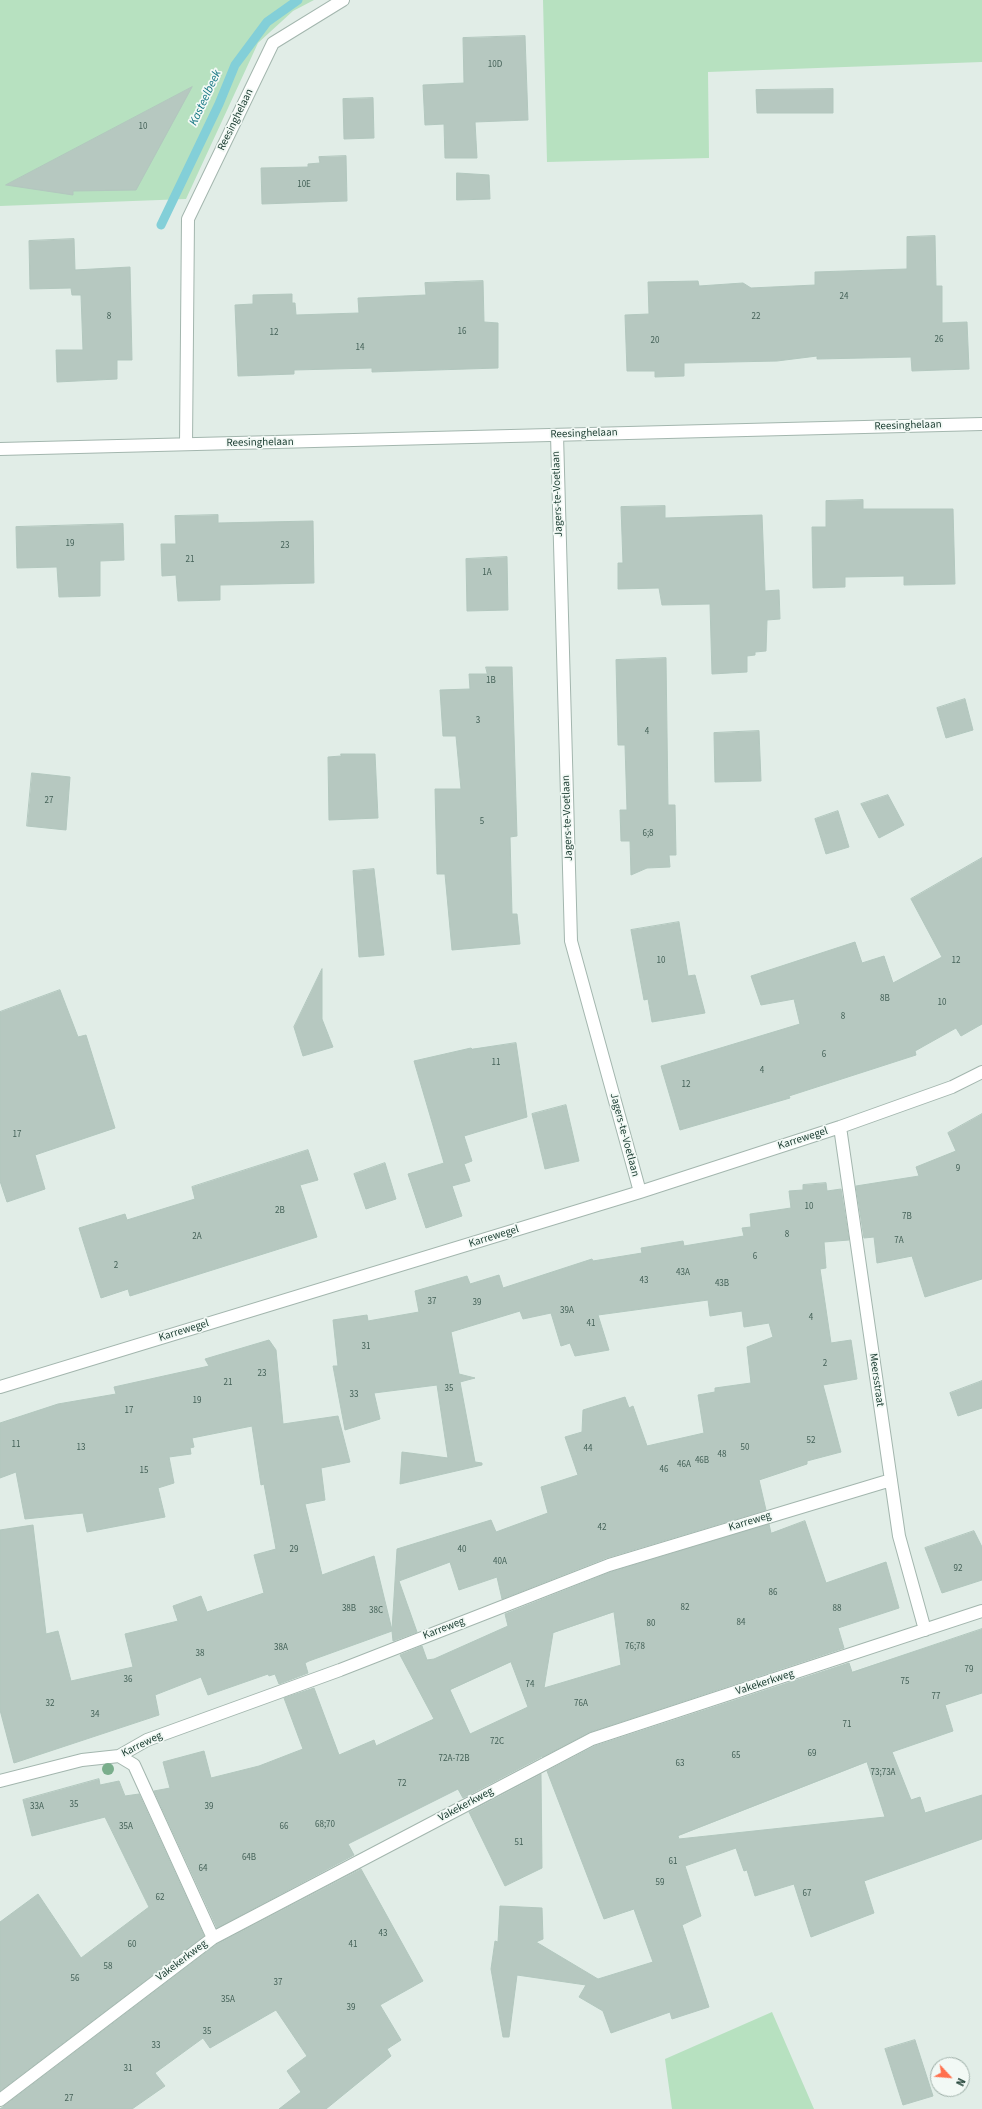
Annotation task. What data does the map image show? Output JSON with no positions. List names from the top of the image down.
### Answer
{
  "streets": {
    "street": [
      "Reesinghelaan",
      "Jagers-te-Voetlaan",
      "Karrewegel",
      "Meersstraat",
      "Karreweg",
      "Vakekerkweg"
    ]
  },
  "crossings": [
    ["Reesinghelaan", "Jagers-te-Voetlaan"],
    ["Jagers-te-Voetlaan", "Karrewegel"],
    ["Karrewegel", "Meersstraat"],
    ["Meersstraat", "Karreweg"],
    ["Meersstraat", "Vakekerkweg"]
  ],
  "water": ["Kasteelbeek"],
  "house_numbers": [
    "10D",
    "10",
    "10E",
    "24",
    "8",
    "22",
    "16",
    "12",
    "26",
    "20",
    "14",
    "19",
    "23",
    "21",
    "1A",
    "1B",
    "3",
    "4",
    "27",
    "5",
    "6;8",
    "10",
    "12",
    "8B",
    "10",
    "8",
    "6",
    "11",
    "4",
    "12",
    "17",
    "9",
    "10",
    "2B",
    "7B",
    "8",
    "2A",
    "7A",
    "6",
    "2",
    "43A",
    "43",
    "43B",
    "37",
    "39",
    "39A",
    "4",
    "41",
    "31",
    "2",
    "23",
    "21",
    "35",
    "33",
    "19",
    "17",
    "52",
    "11",
    "13",
    "50",
    "44",
    "48",
    "46B",
    "46A",
    "46",
    "15",
    "42",
    "29",
    "40",
    "40A",
    "92",
    "86",
    "82",
    "38B",
    "88",
    "38C",
    "84",
    "80",
    "76;78",
    "38A",
    "38",
    "79",
    "36",
    "75",
    "74",
    "77",
    "32",
    "76A",
    "34",
    "71",
    "72C",
    "69",
    "65",
    "72A-72B",
    "63",
    "73;73A",
    "72",
    "35",
    "33A",
    "39",
    "68;70",
    "35A",
    "66",
    "51",
    "64B",
    "61",
    "64",
    "59",
    "67",
    "62",
    "43",
    "60",
    "41",
    "58",
    "56",
    "37",
    "35A",
    "39",
    "35",
    "33",
    "31",
    "27"
  ],
  "north": "bottom right"
}
